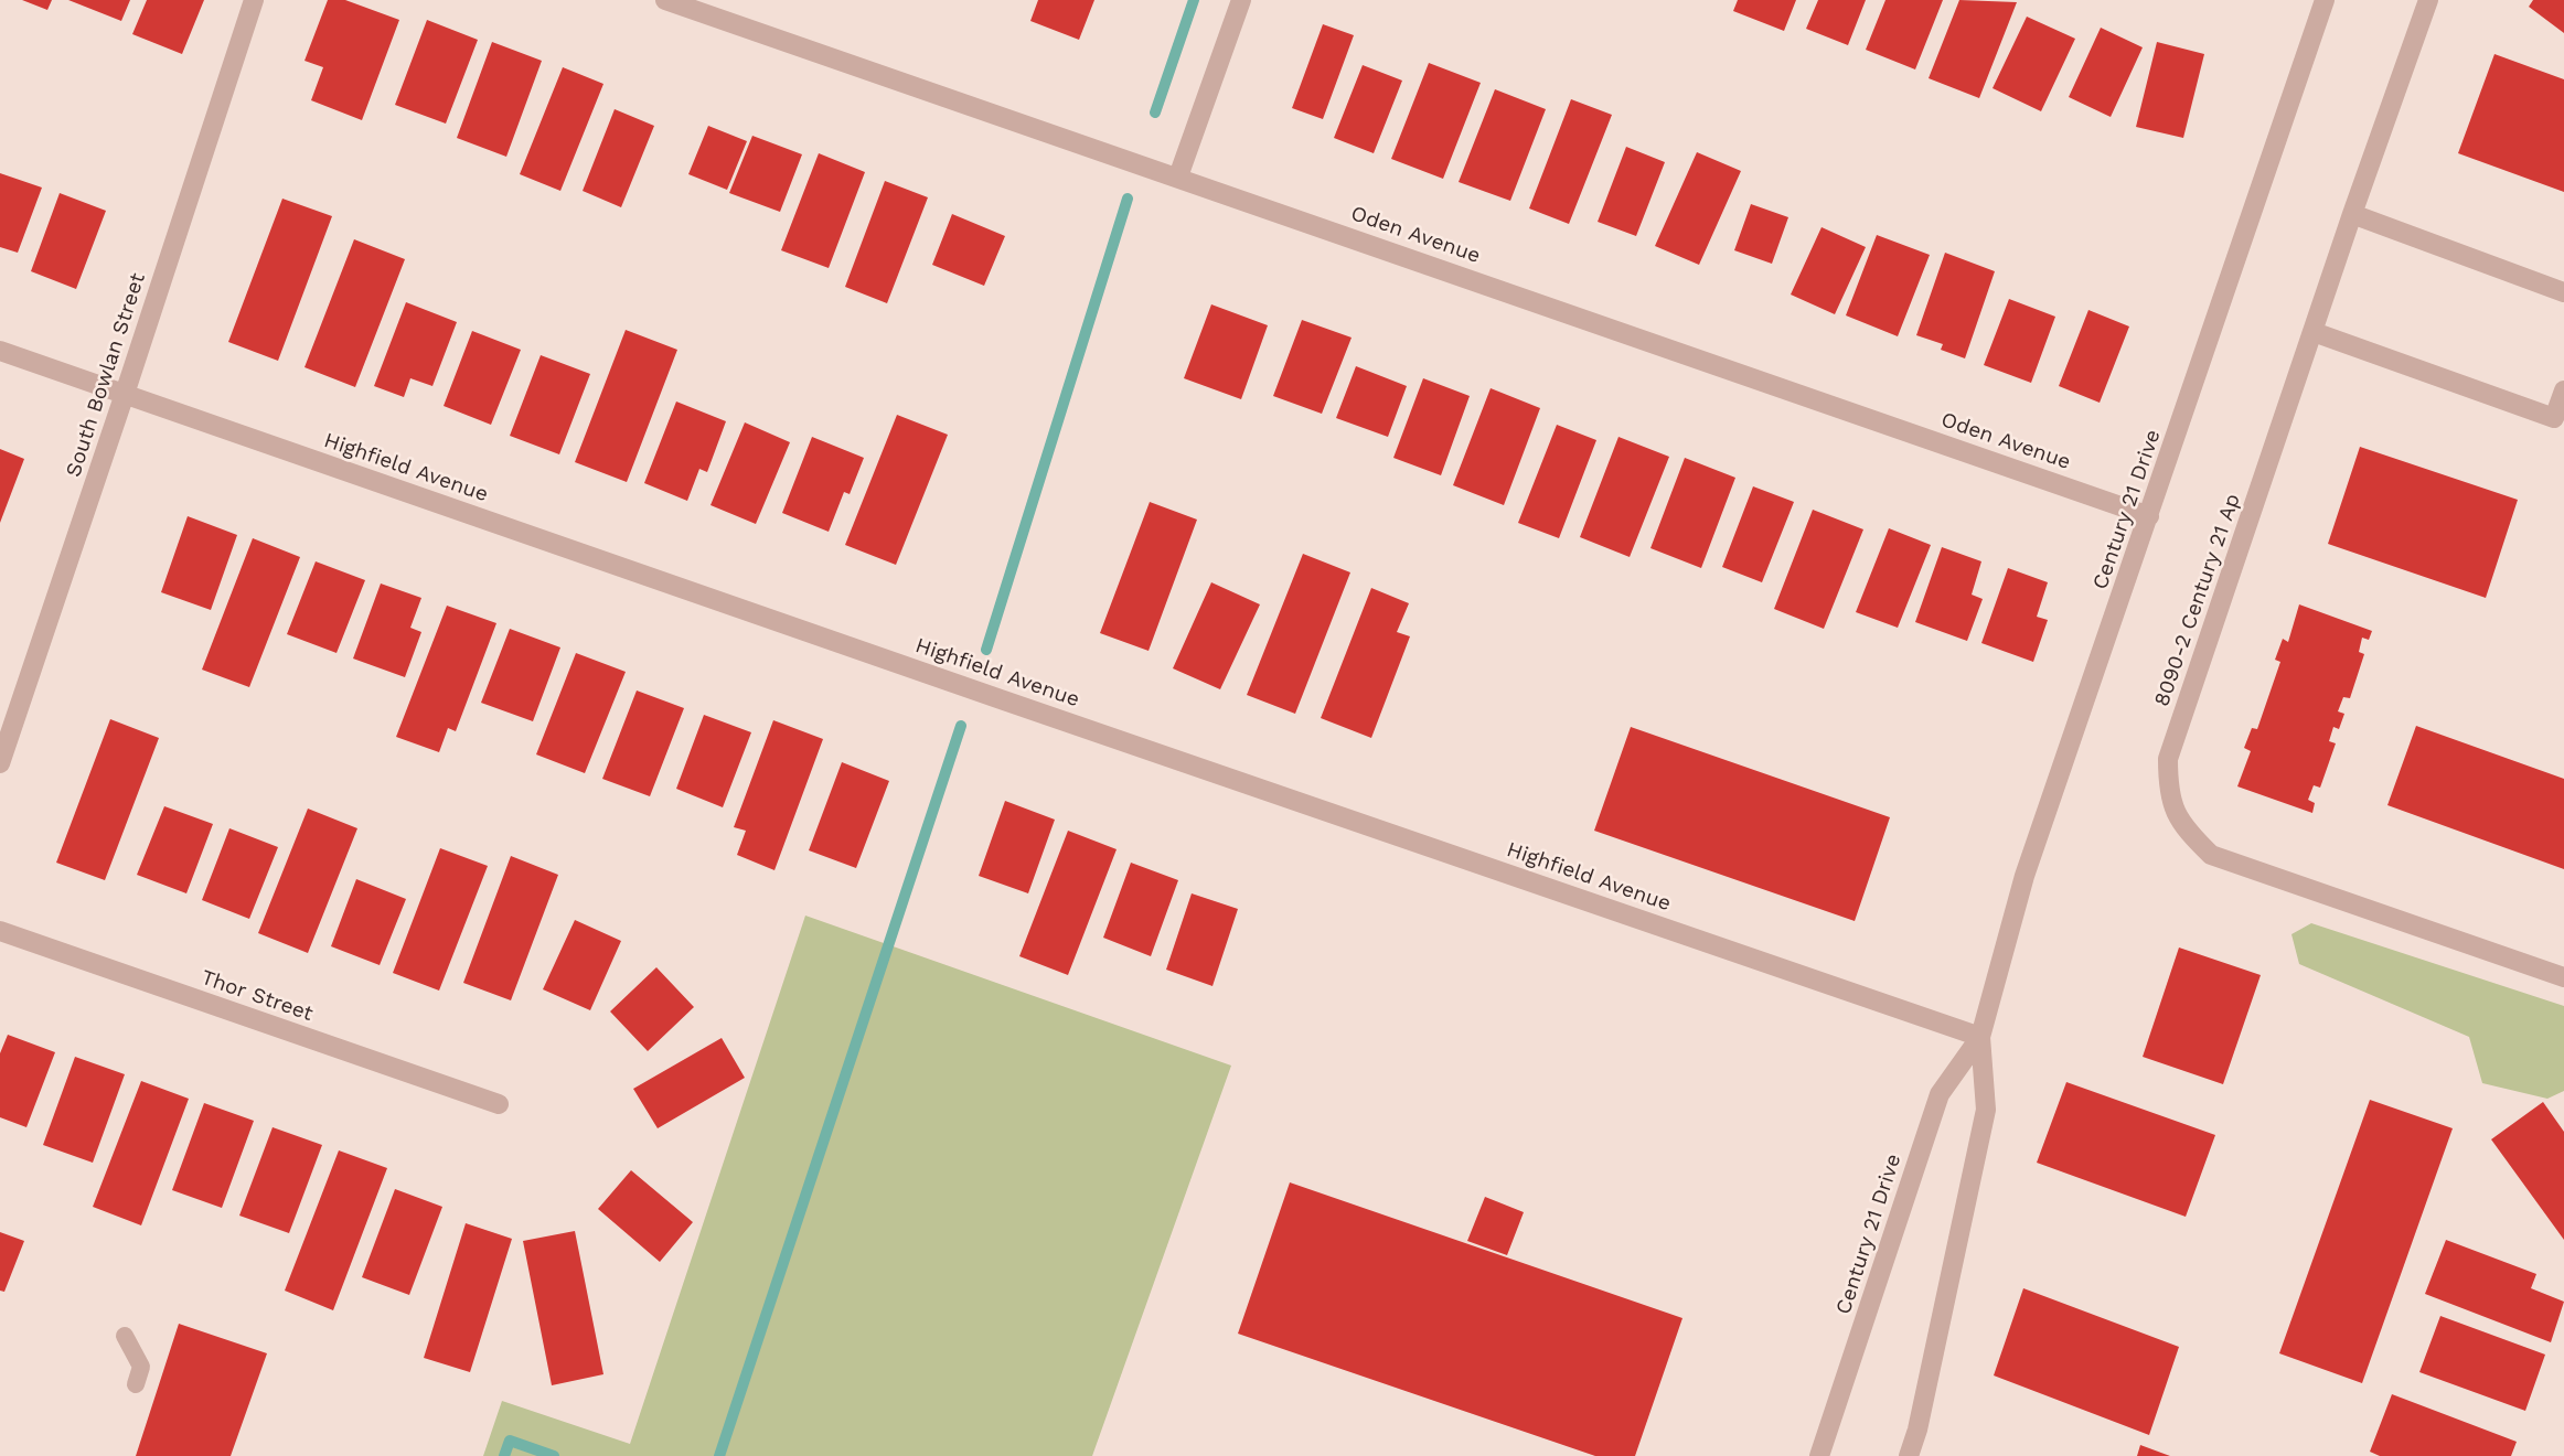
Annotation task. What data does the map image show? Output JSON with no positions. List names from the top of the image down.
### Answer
{
  "streets": {
    "street": [
      "Oden Avenue",
      "South Bowlan Street",
      "Highfield Avenue",
      "Century 21 Drive",
      "8090-2 Century 21 Ap",
      "Thor Street"
    ]
  },
  "crossings": [
    ["Oden Avenue", "Century 21 Drive"],
    ["South Bowlan Street", "Highfield Avenue"],
    ["Highfield Avenue", "Century 21 Drive"]
  ]
}
